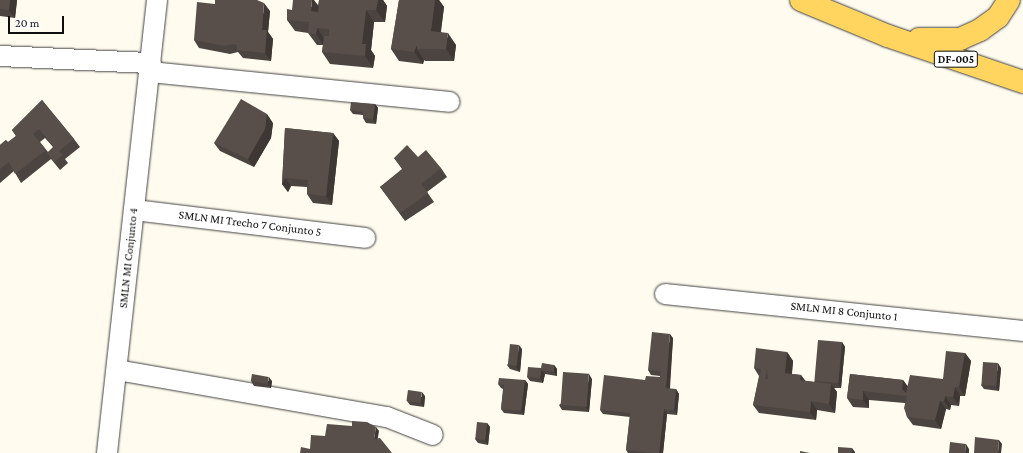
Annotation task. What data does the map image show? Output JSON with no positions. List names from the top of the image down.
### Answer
{
  "streets": {
    "main road": ["DF-005"],
    "street": ["SMLN MI Trecho 7 Conjunto 5", "SMLN MI Conjunto 4", "SMLN MI 8 Conjunto 1"]
  },
  "crossings": [
    ["SMLN MI Trecho 7 Conjunto 5", "SMLN MI Conjunto 4"]
  ],
  "scale_bar": "20 m"
}
